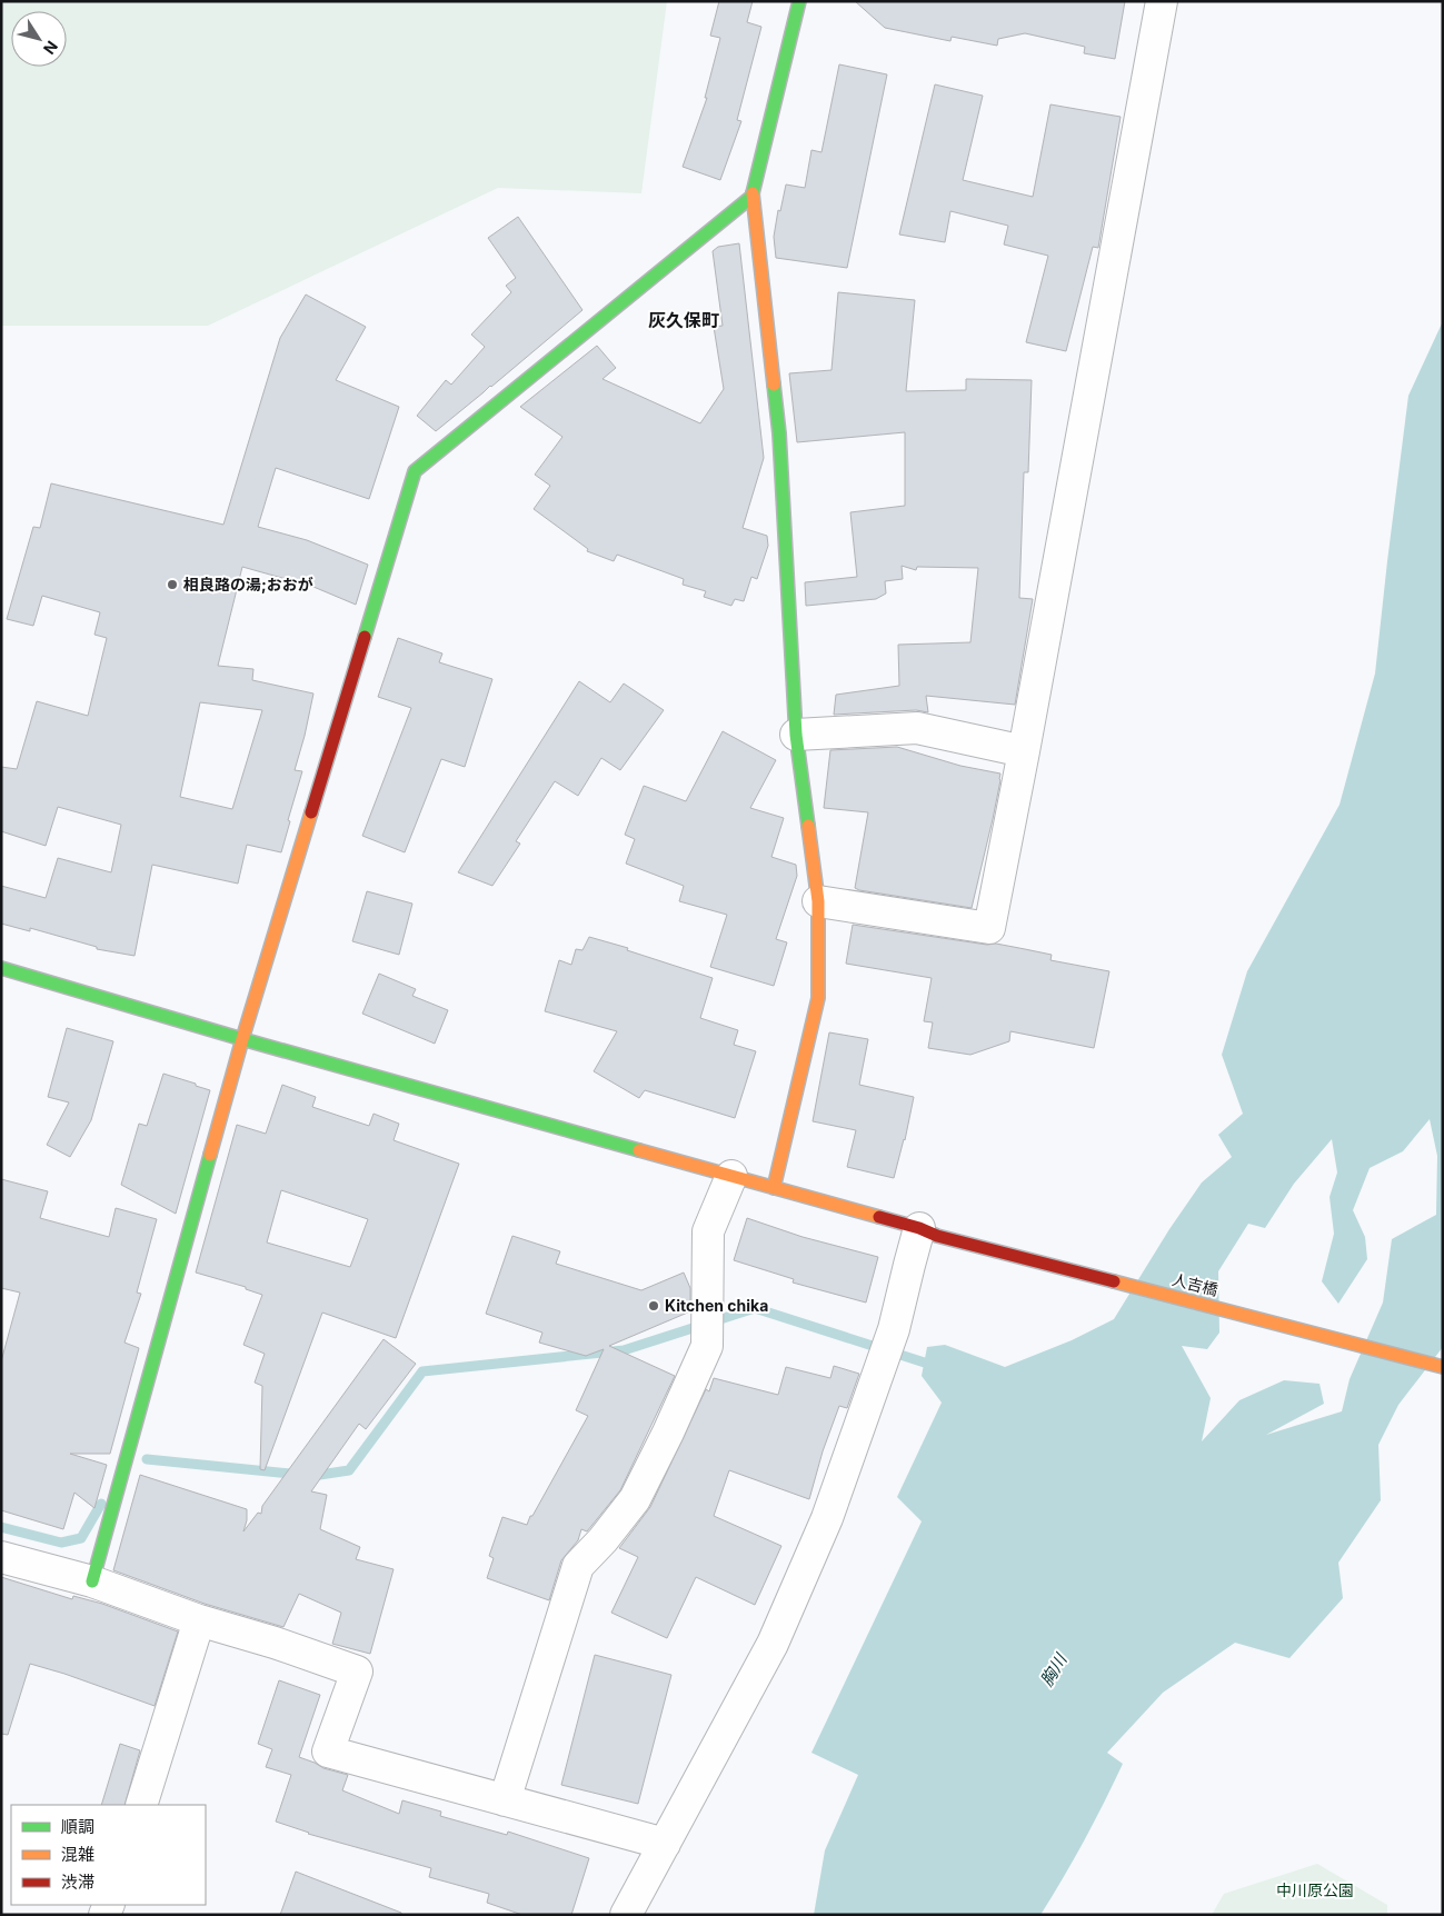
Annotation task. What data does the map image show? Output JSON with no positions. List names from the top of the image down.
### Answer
{
  "streets": {
    "street": ["人吉橋"]
  },
  "districts": ["灰久保町"],
  "water": ["胸川"],
  "parks": ["中川原公園"],
  "places": ["相良路の湯;おおが", "Kitchen chika"],
  "legend": ["順調", "混雑", "渋滞"],
  "north": "bottom right"
}
